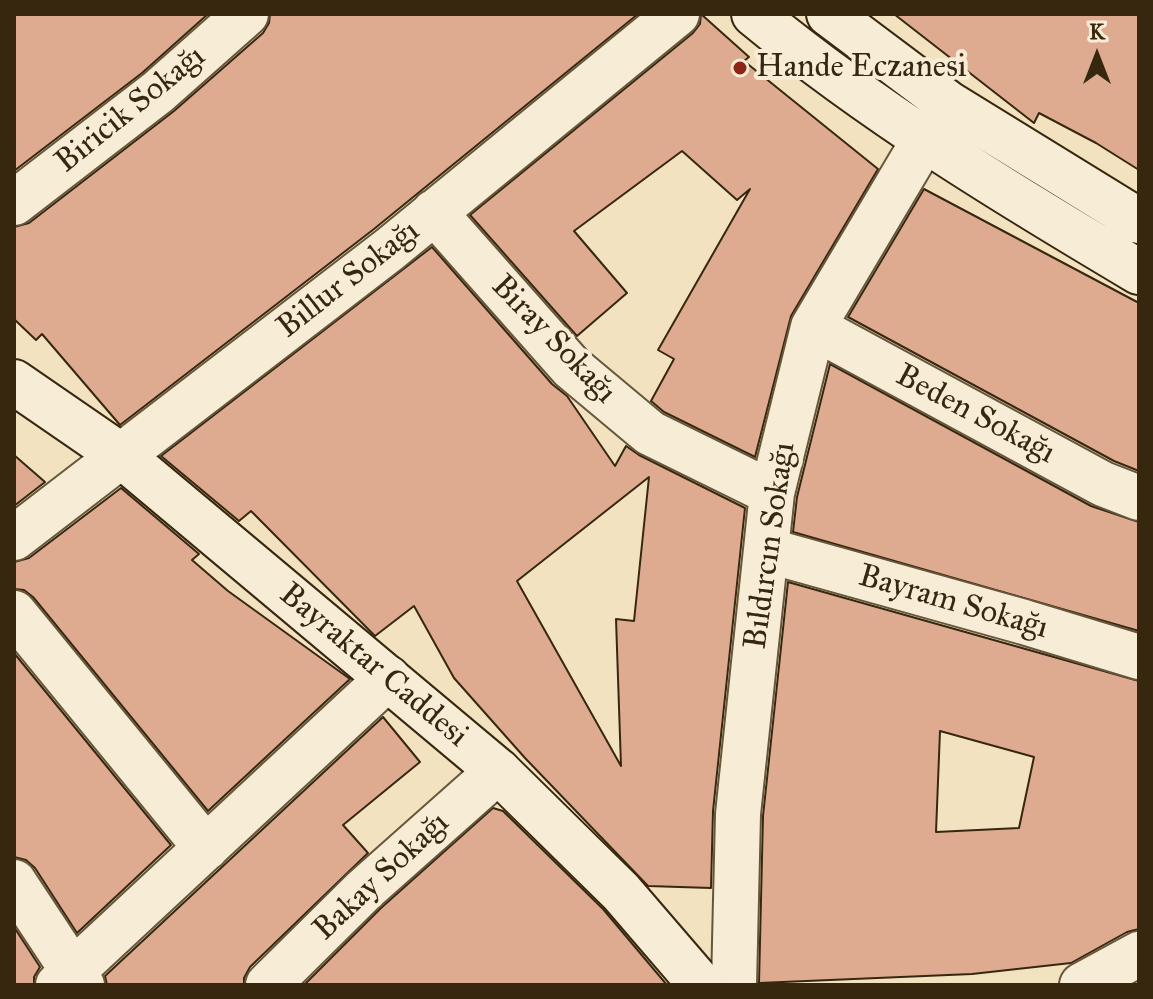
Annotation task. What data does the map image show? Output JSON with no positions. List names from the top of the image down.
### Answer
{
  "streets": {
    "street": [
      "Biricik Sokağı",
      "Billur Sokağı",
      "Biray Sokağı",
      "Beden Sokağı",
      "Bıldırcın Sokağı",
      "Bayram Sokağı",
      "Bayraktar Caddesi",
      "Bakay Sokağı"
    ]
  },
  "crossings": [
    ["Billur Sokağı", "Biray Sokağı"],
    ["Billur Sokağı", "Bayraktar Caddesi"],
    ["Biray Sokağı", "Bıldırcın Sokağı"],
    ["Beden Sokağı", "Bıldırcın Sokağı"],
    ["Bıldırcın Sokağı", "Bayram Sokağı"],
    ["Bayraktar Caddesi", "Bakay Sokağı"]
  ],
  "places": ["Hande Eczanesi"],
  "north": "top"
}
